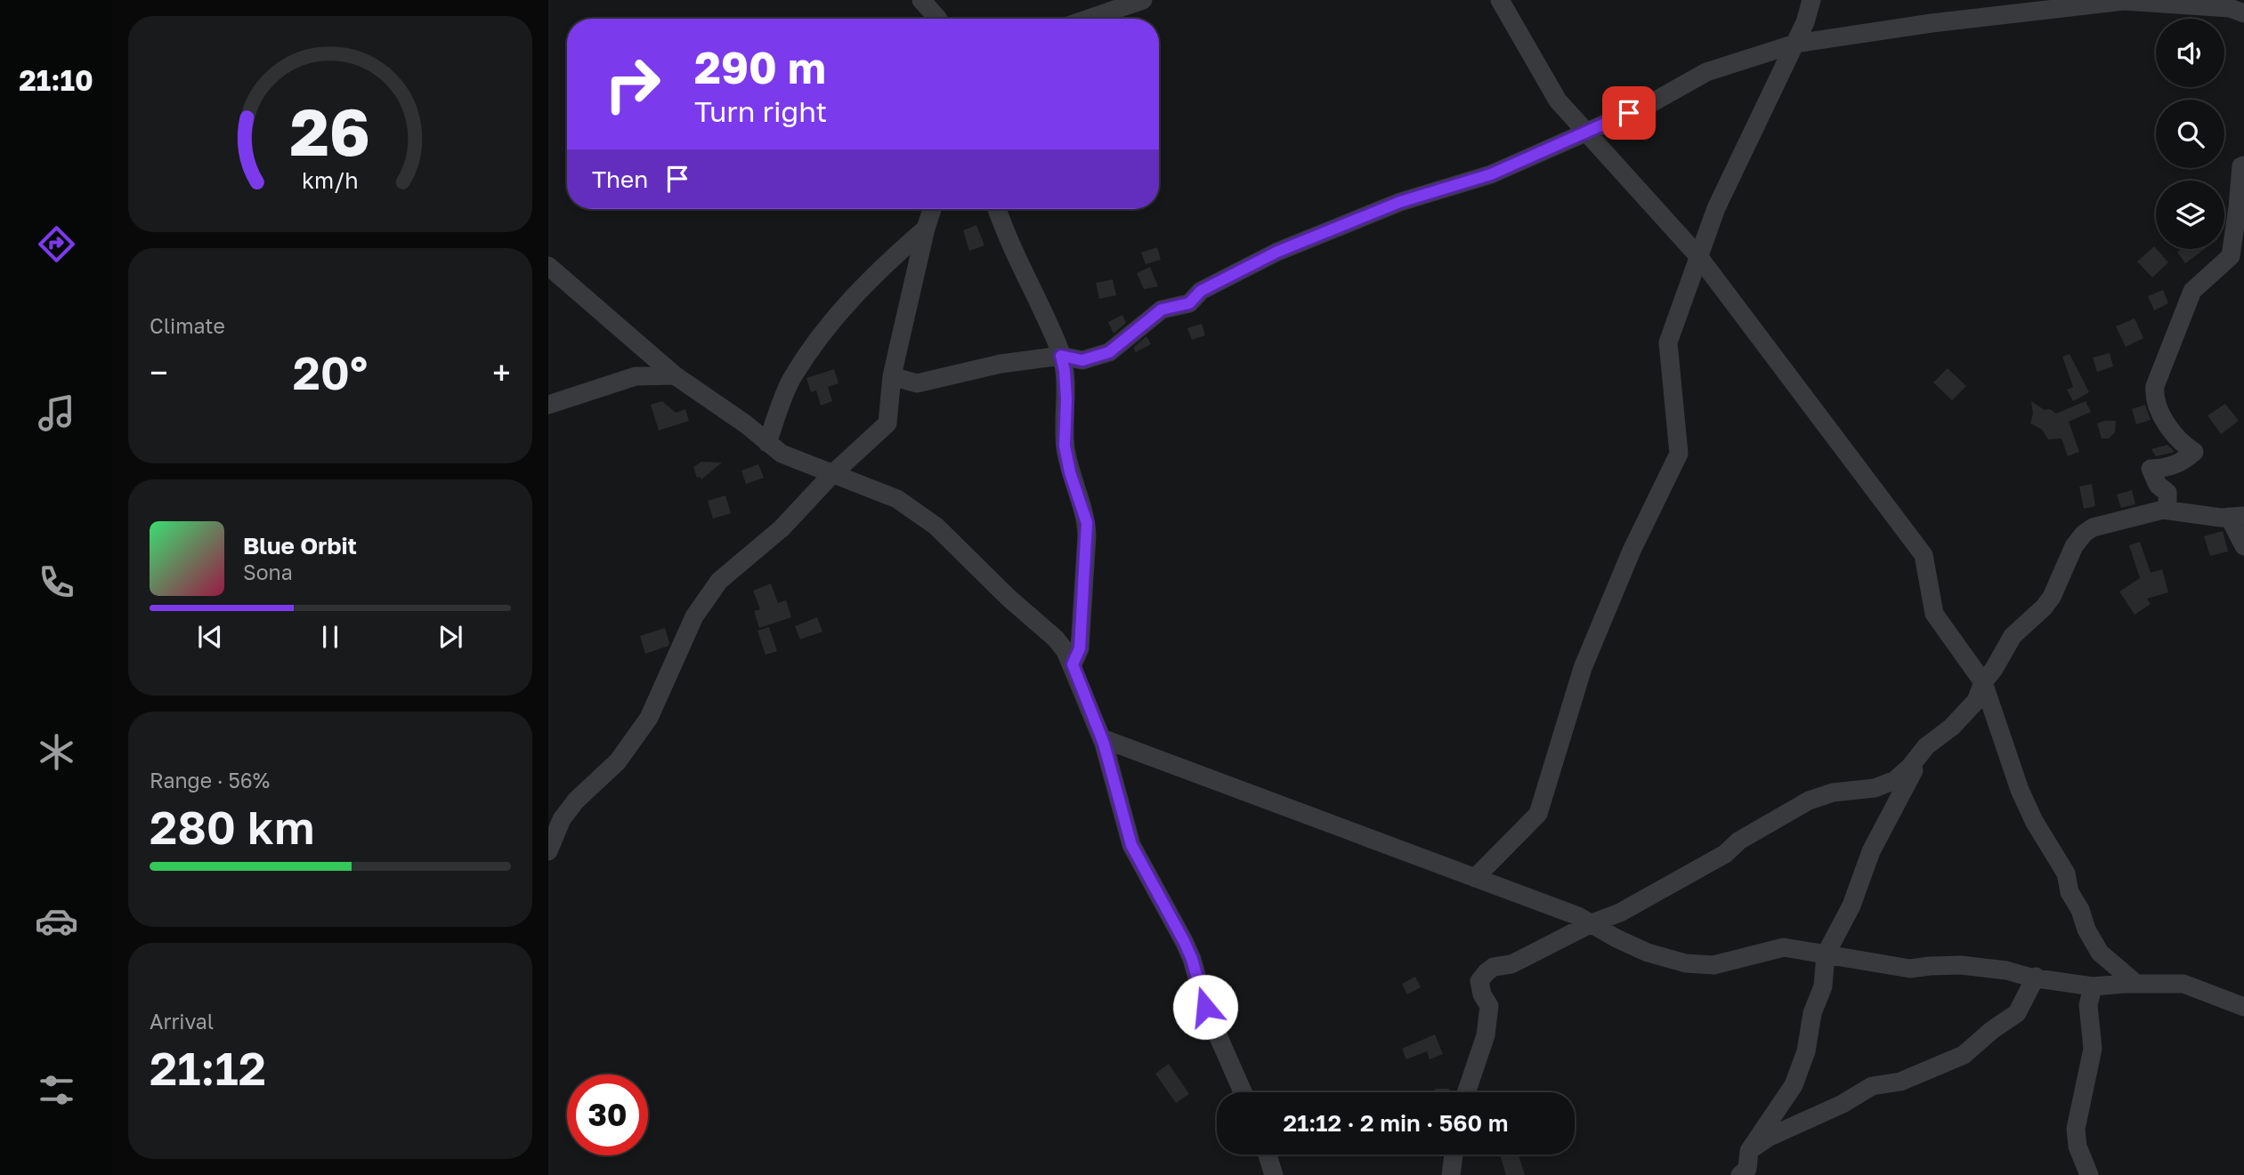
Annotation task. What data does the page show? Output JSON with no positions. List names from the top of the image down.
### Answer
{
  "page": {
    "tabs": "21:10",
    "turn": ["290 m", "Turn right"],
    "then": "Then",
    "tile": [
      "Climate",
      ["Range · 56%", "280 km"],
      ["Arrival", "21:12"]
    ],
    "heat": ["−", "20°", "+"],
    "song": ["Blue Orbit", "Sona"],
    "limit": "30",
    "trip": "21:12 · 2 min · 560 m",
    "gauge": ["26", "km/h"]
  }
}
